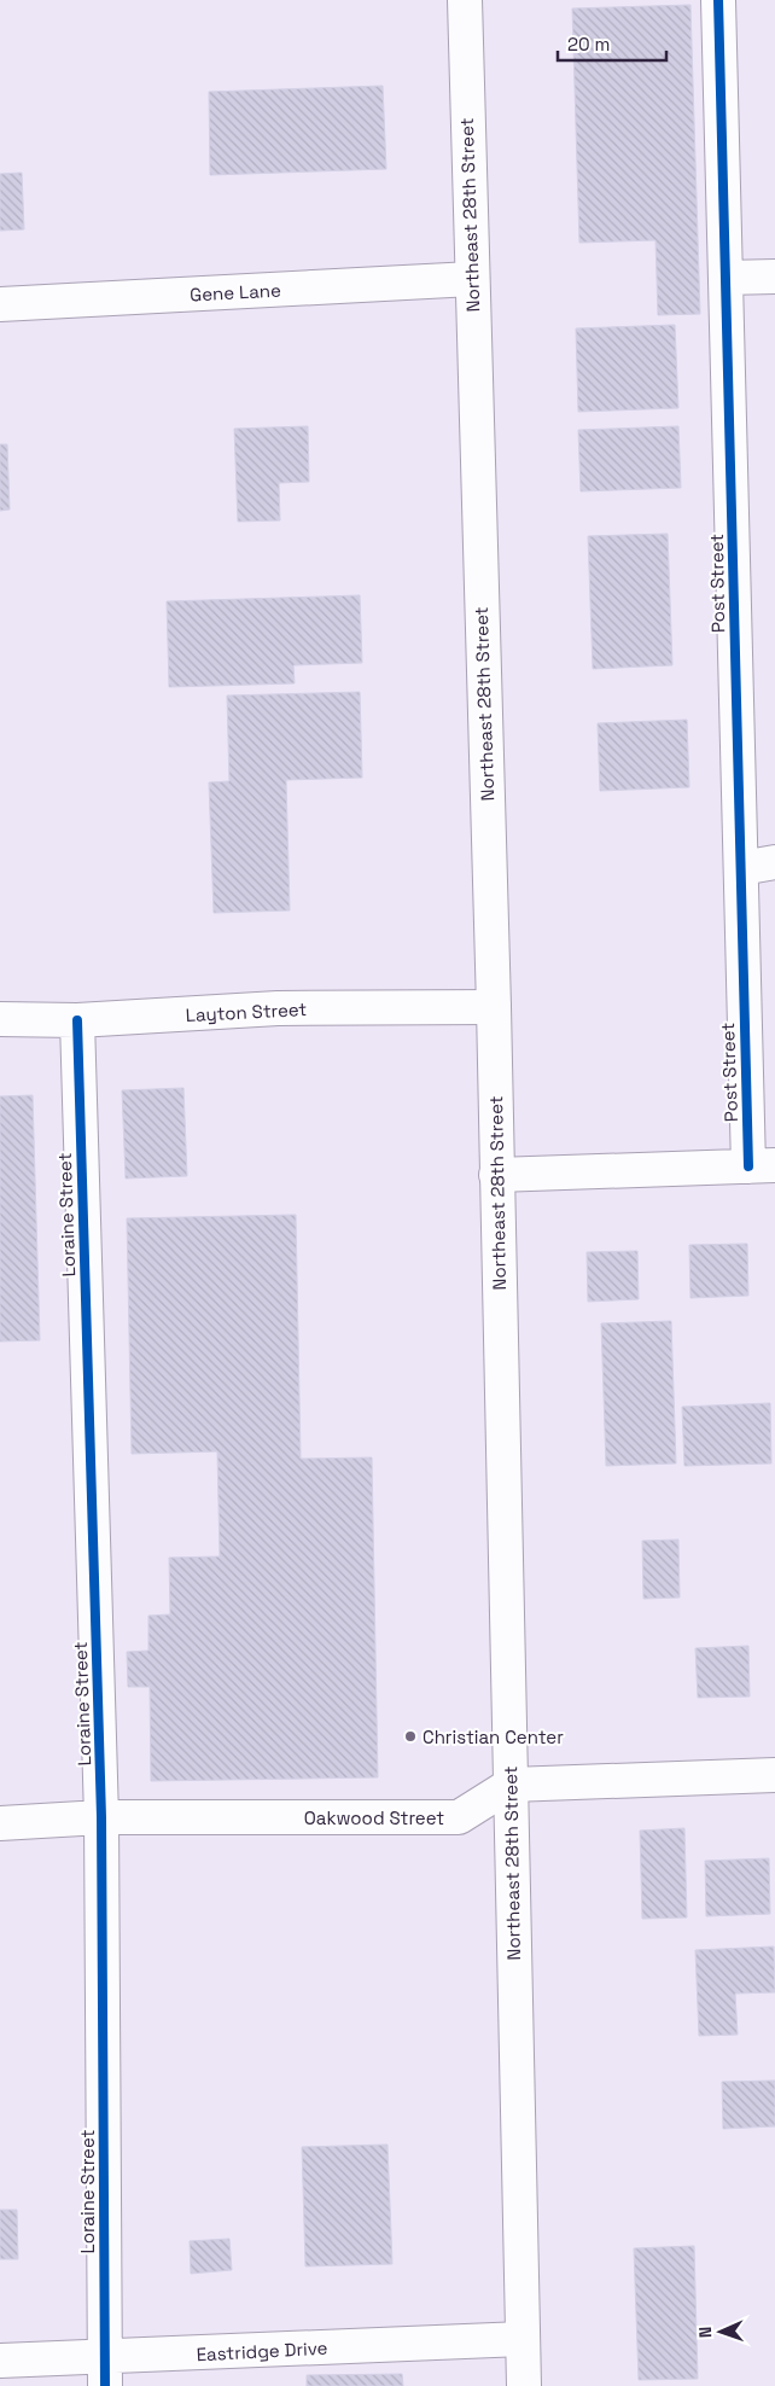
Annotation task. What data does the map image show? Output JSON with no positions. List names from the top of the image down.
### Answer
{
  "streets": {
    "street": [
      "Northeast 28th Street",
      "Gene Lane",
      "Post Street",
      "Layton Street",
      "Loraine Street",
      "Oakwood Street",
      "Eastridge Drive"
    ]
  },
  "crossings": [
    ["Northeast 28th Street", "Gene Lane"],
    ["Northeast 28th Street", "Layton Street"],
    ["Northeast 28th Street", "Oakwood Street"],
    ["Northeast 28th Street", "Eastridge Drive"],
    ["Layton Street", "Loraine Street"],
    ["Loraine Street", "Oakwood Street"],
    ["Loraine Street", "Eastridge Drive"]
  ],
  "places": ["Christian Center"],
  "scale_bar": "20 m",
  "north": "left"
}
